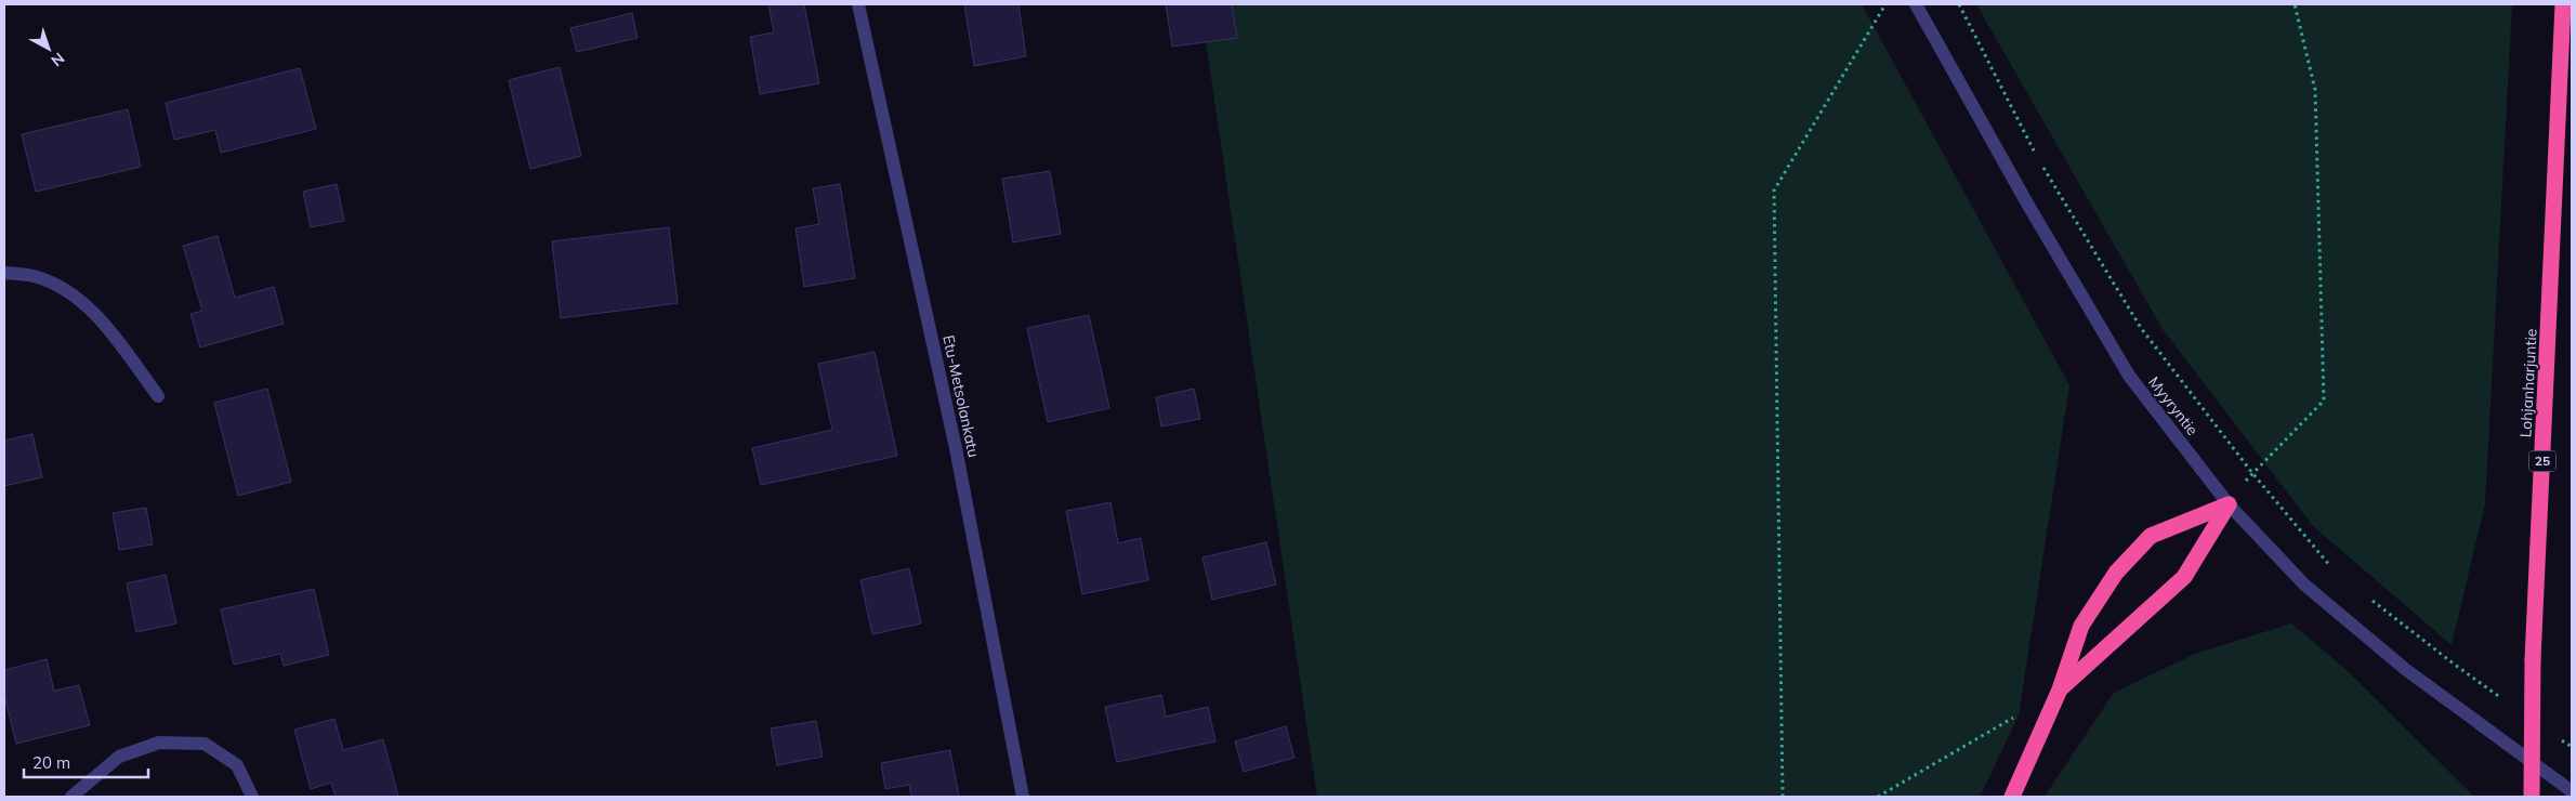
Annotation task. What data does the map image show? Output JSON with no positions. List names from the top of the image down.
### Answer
{
  "streets": {
    "highway": ["Lohjanharjuntie", "25"],
    "street": ["Etu-Metsolankatu", "Myyryntie"]
  },
  "scale_bar": "20 m",
  "north": "bottom right"
}
